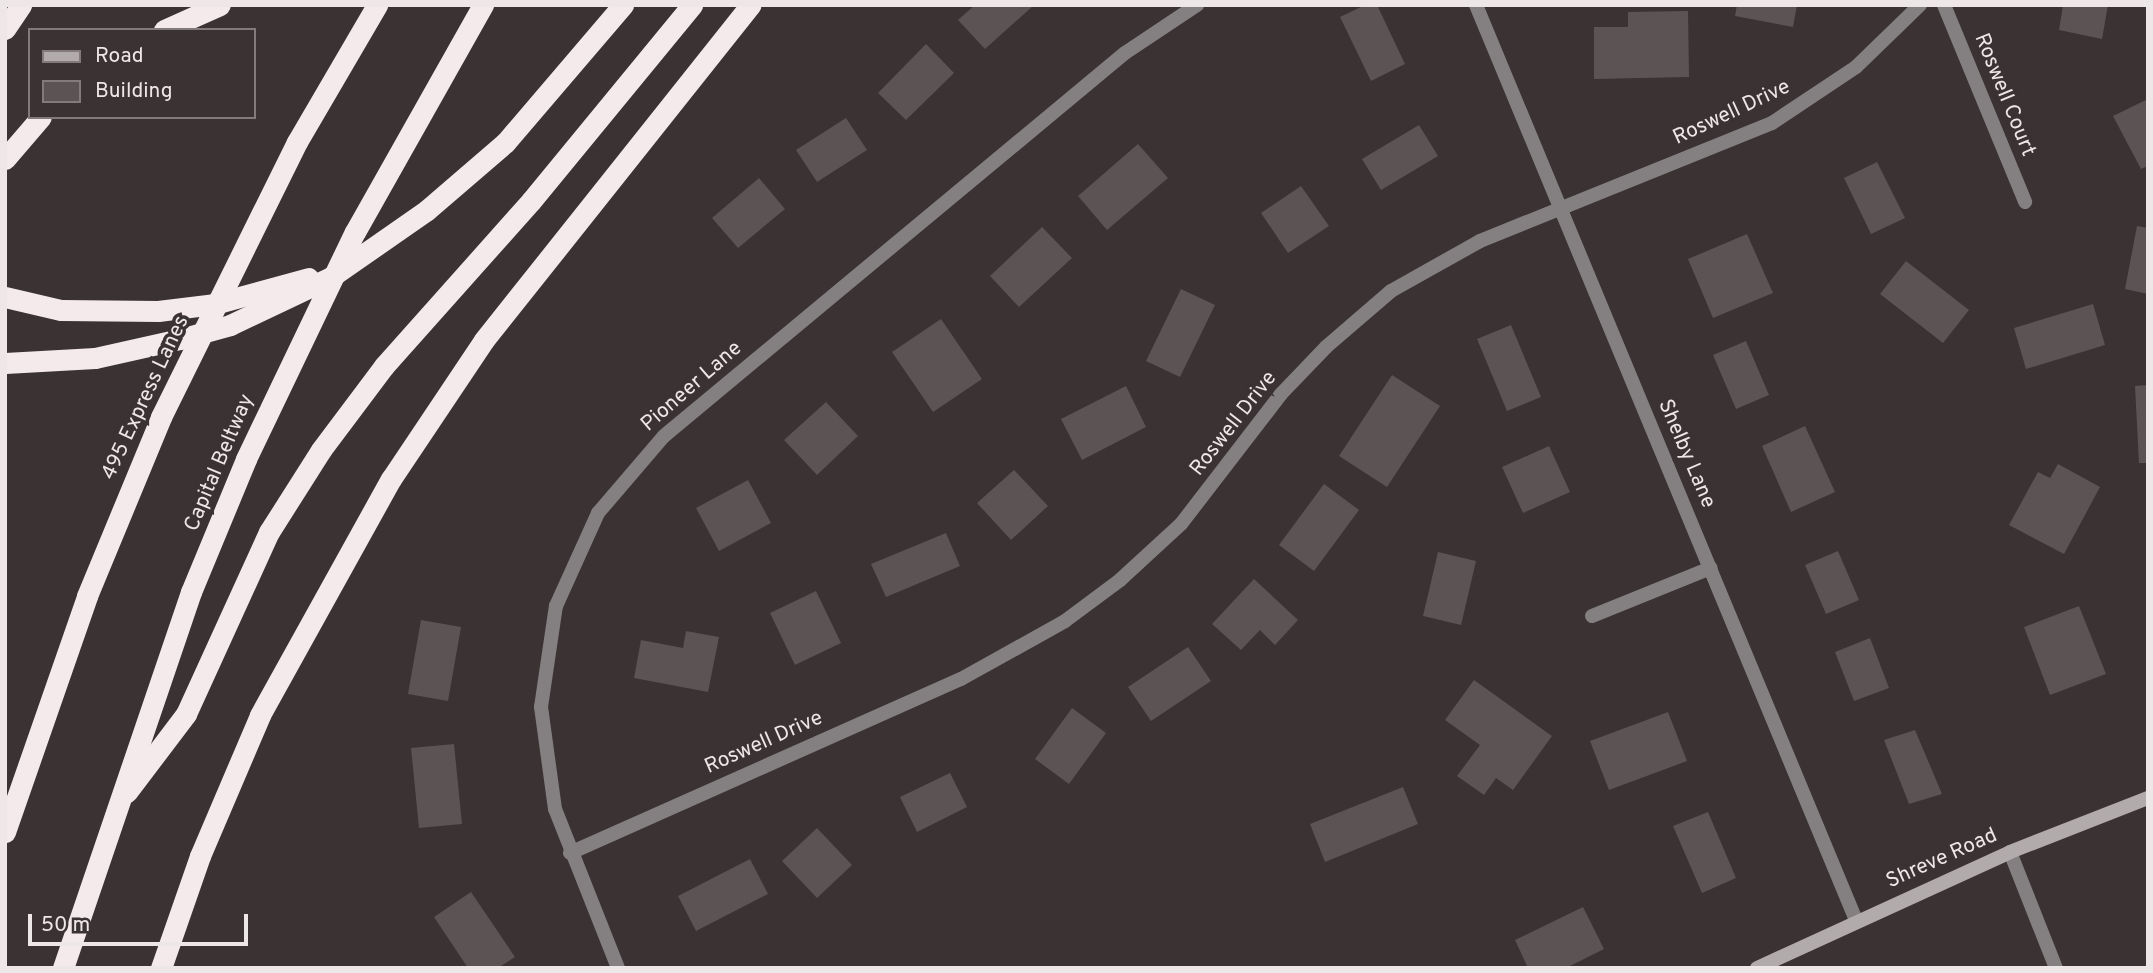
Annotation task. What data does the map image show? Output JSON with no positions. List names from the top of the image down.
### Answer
{
  "streets": {
    "highway": ["495 Express Lanes", "Capital Beltway"],
    "main road": ["Shreve Road"],
    "street": [
      "Roswell Court",
      "Roswell Drive",
      "Pioneer Lane",
      "Shelby Lane"
    ]
  },
  "crossings": [
    ["Roswell Drive", "Pioneer Lane"],
    ["Roswell Drive", "Shelby Lane"],
    ["Shelby Lane", "Shreve Road"]
  ],
  "legend": ["Road", "Building"],
  "scale_bar": "50 m"
}
